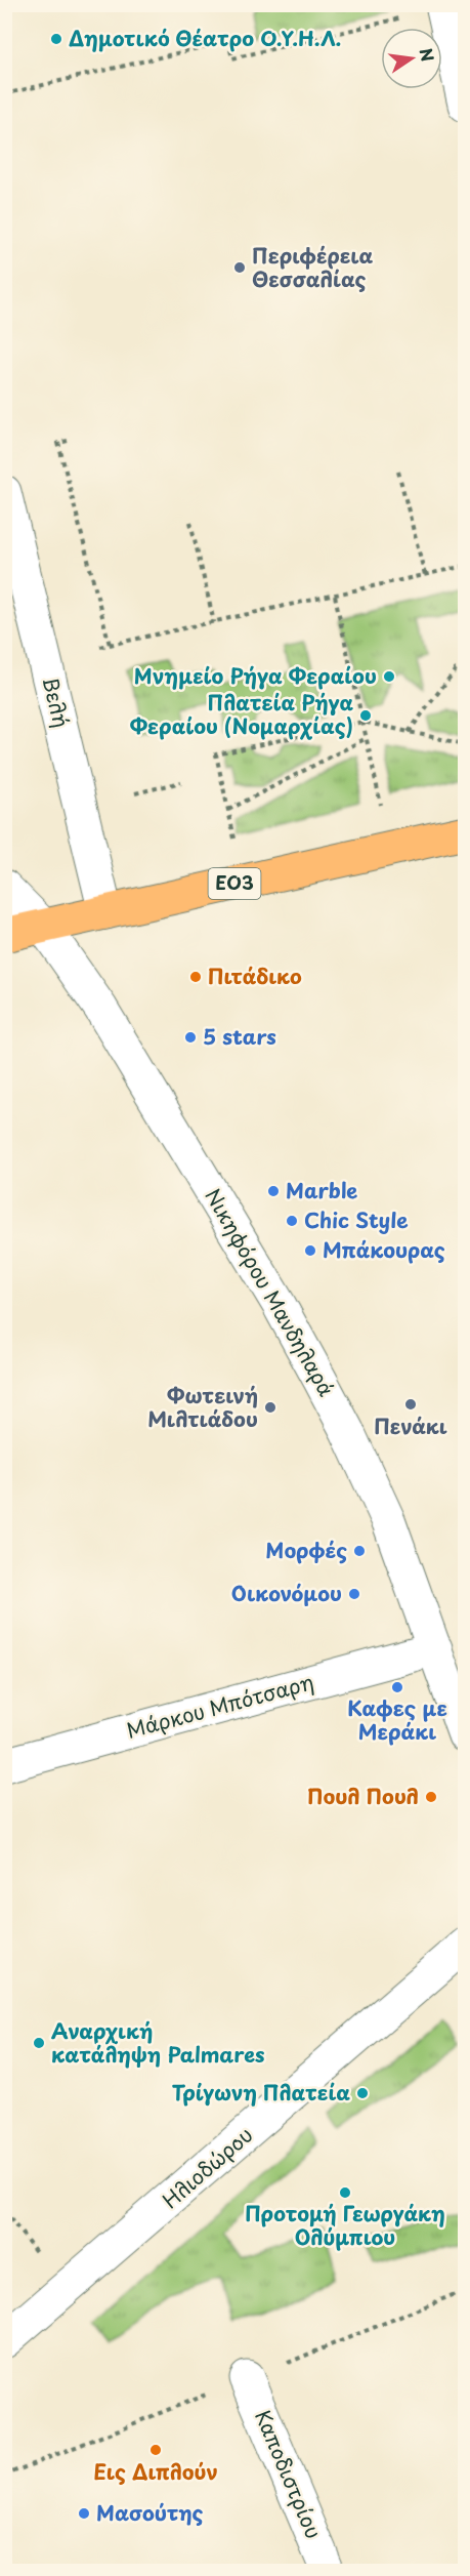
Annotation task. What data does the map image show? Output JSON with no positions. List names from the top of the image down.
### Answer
{
  "streets": {
    "main road": ["ΕΟ3"],
    "street": [
      "Βελή",
      "Νικηφόρου Μανδηλαρά",
      "Μάρκου Μπότσαρη",
      "Ηλιοδώρου",
      "Καποδιστρίου"
    ]
  },
  "crossings": [
    ["Βελή", "ΕΟ3"],
    ["ΕΟ3", "Νικηφόρου Μανδηλαρά"],
    ["Νικηφόρου Μανδηλαρά", "Μάρκου Μπότσαρη"]
  ],
  "places": [
    "Δημοτικό Θέατρο Ο.Υ.Η.Λ.",
    "Περιφέρεια Θεσσαλίας",
    "Μνημείο Ρήγα Φεραίου",
    "Πλατεία Ρήγα Φεραίου (Νομαρχίας)",
    "Πιτάδικο",
    "5 stars",
    "Marble",
    "Chic Style",
    "Μπάκουρας",
    "Πενάκι",
    "Φωτεινή Μιλτιάδου",
    "Μορφές",
    "Οικονόμου",
    "Καφες με Μεράκι",
    "Πουλ Πουλ",
    "Αναρχική κατάληψη Palmares",
    "Τρίγωνη Πλατεία",
    "Προτομή Γεωργάκη Ολύμπιου",
    "Εις Διπλούν",
    "Μασούτης"
  ],
  "north": "right"
}
